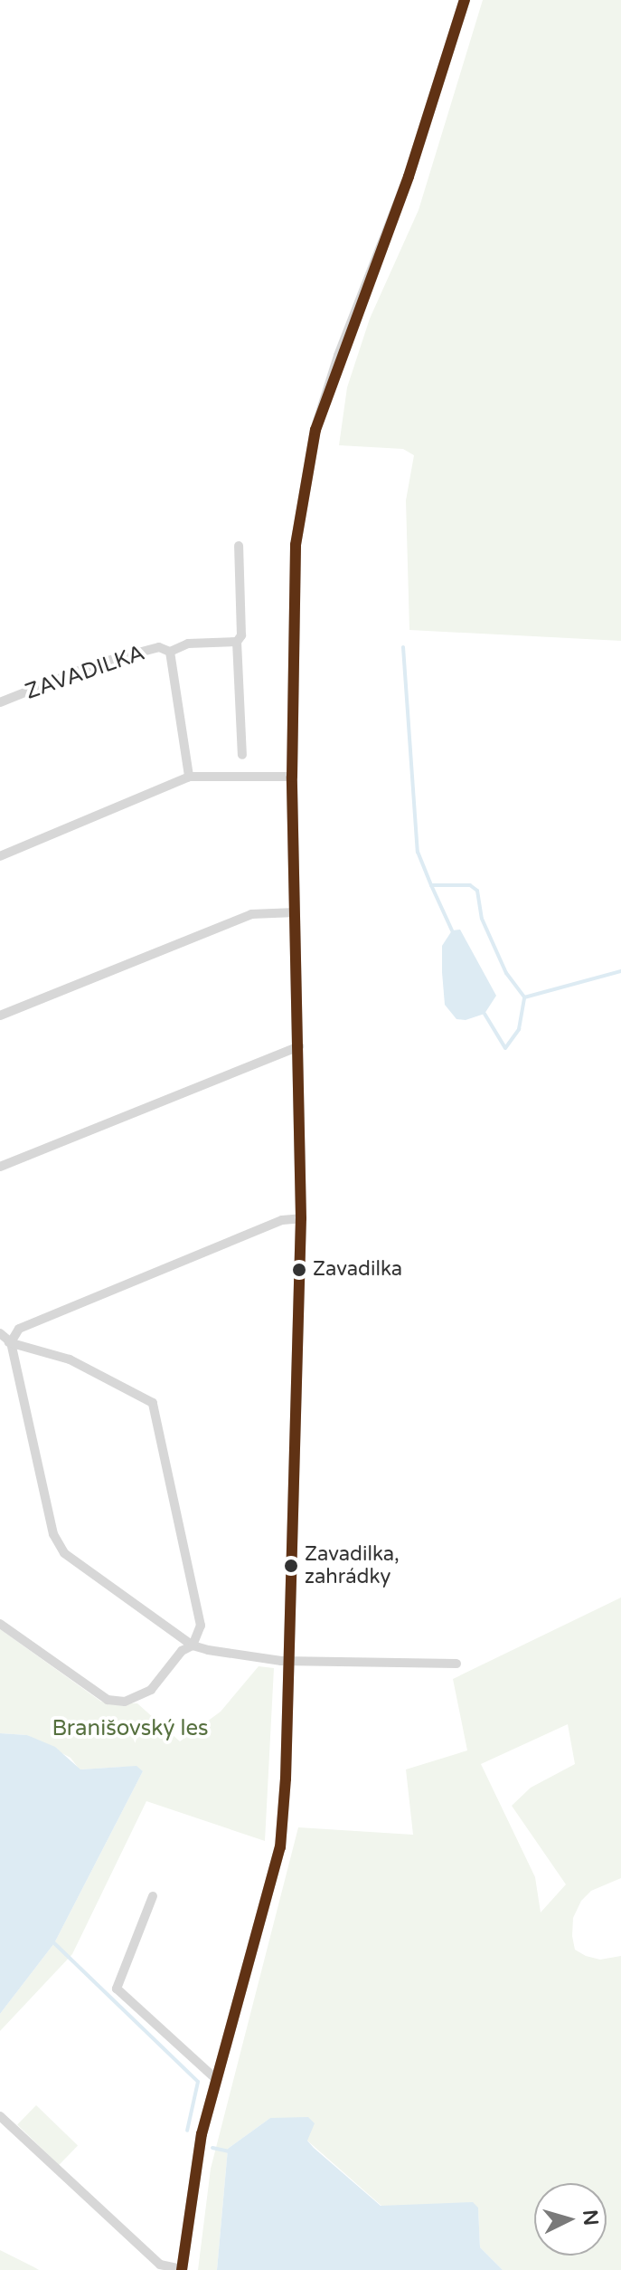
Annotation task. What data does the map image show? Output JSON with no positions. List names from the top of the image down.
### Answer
{
  "streets": {
    "street": ["ZAVADILKA"]
  },
  "parks": ["Branišovský les"],
  "places": ["Zavadilka", "Zavadilka, zahrádky"],
  "north": "right"
}
